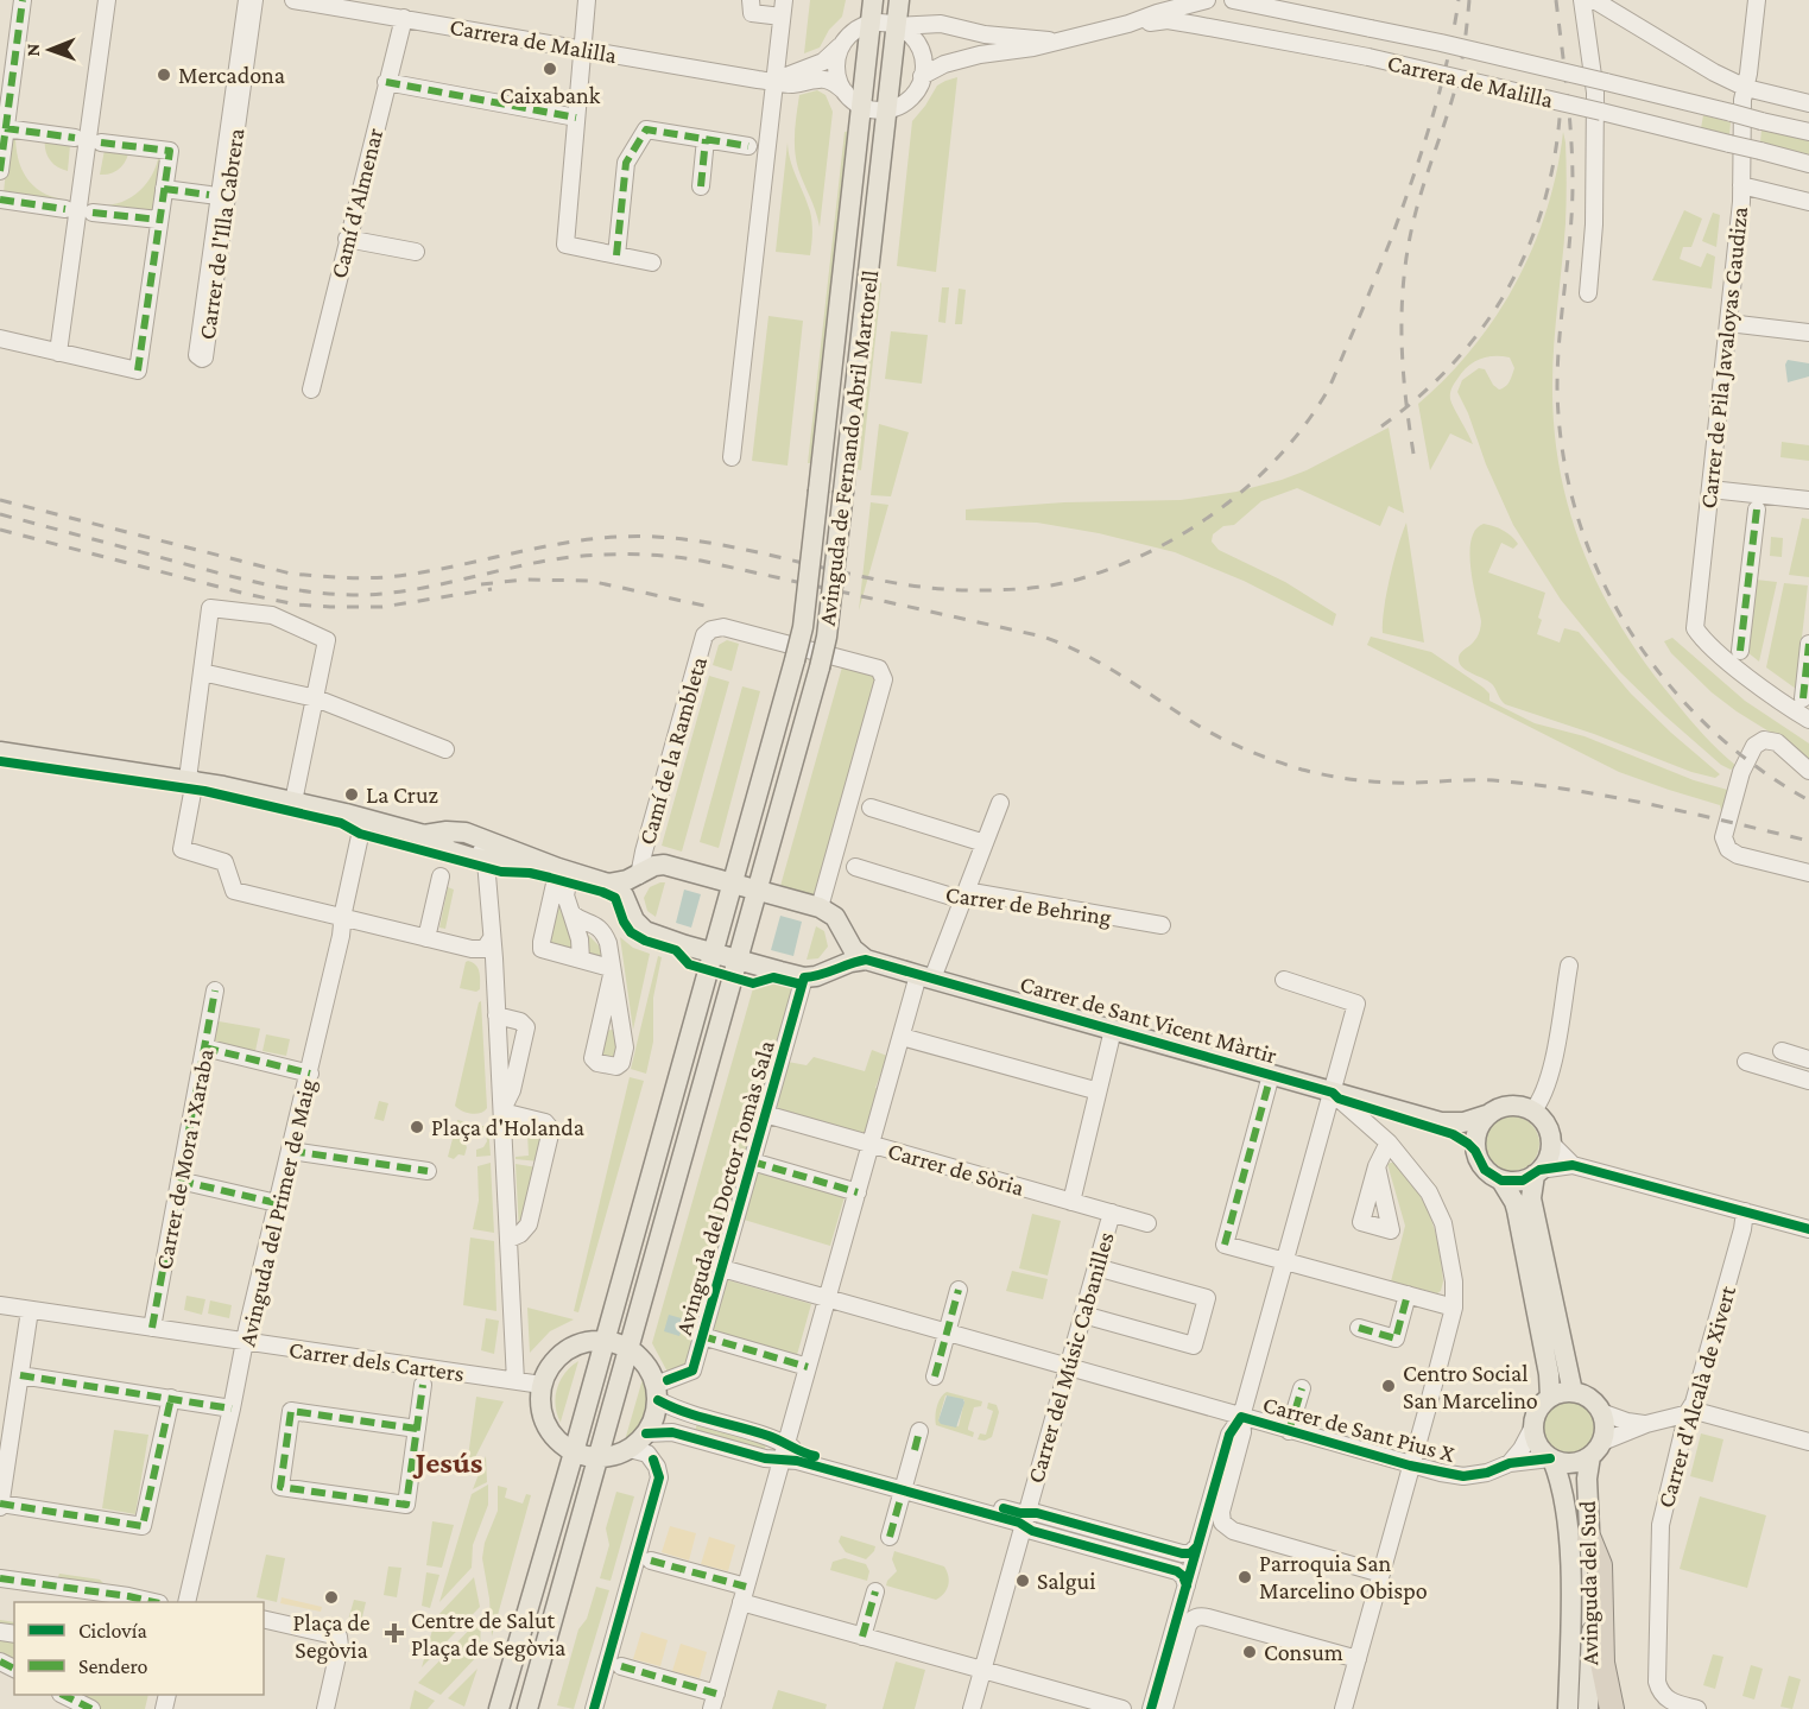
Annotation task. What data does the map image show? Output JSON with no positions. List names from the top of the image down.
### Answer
{
  "streets": {
    "main road": [
      "Avinguda de Fernando Abril Martorell",
      "Carrer de Sant Vicent Màrtir",
      "Avinguda del Doctor Tomàs Sala",
      "Avinguda del Sud"
    ],
    "street": [
      "Carrera de Malilla",
      "Camí d'Almenar",
      "Carrer de l'Illa Cabrera",
      "Carrer de Pila Javaloyas Gaudiza",
      "Camí de la Rambleta",
      "Carrer de Behring",
      "Carrer de Mora i Xaraba",
      "Carrer de Sòria",
      "Avinguda del Primer de Maig",
      "Carrer del Músic Cabanilles",
      "Carrer dels Carters",
      "Carrer d'Alcalà de Xivert",
      "Carrer de Sant Pius X"
    ]
  },
  "crossings": [
    ["Carrera de Malilla", "Camí d'Almenar"],
    ["Carrera de Malilla", "Avinguda de Fernando Abril Martorell"],
    ["Avinguda de Fernando Abril Martorell", "Avinguda del Doctor Tomàs Sala"],
    ["Carrer de Mora i Xaraba", "Carrer dels Carters"],
    ["Carrer de Sòria", "Avinguda del Doctor Tomàs Sala"],
    ["Carrer de Sòria", "Carrer del Músic Cabanilles"],
    ["Avinguda del Doctor Tomàs Sala", "Carrer de Sant Pius X"],
    ["Avinguda del Primer de Maig", "Carrer dels Carters"],
    ["Carrer del Músic Cabanilles", "Carrer de Sant Pius X"],
    ["Carrer de Sant Pius X", "Avinguda del Sud"]
  ],
  "districts": ["Jesús"],
  "places": {
    "other": [
      "Caixabank",
      "Mercadona",
      "La Cruz",
      "Plaça d'Holanda",
      "Centro Social San Marcelino",
      "Parroquia San Marcelino Obispo",
      "Salgui",
      "Plaça de Segòvia",
      "Consum"
    ],
    "health": ["Centre de Salut Plaça de Segòvia"]
  },
  "legend": ["Ciclovía", "Sendero"],
  "north": "left"
}
